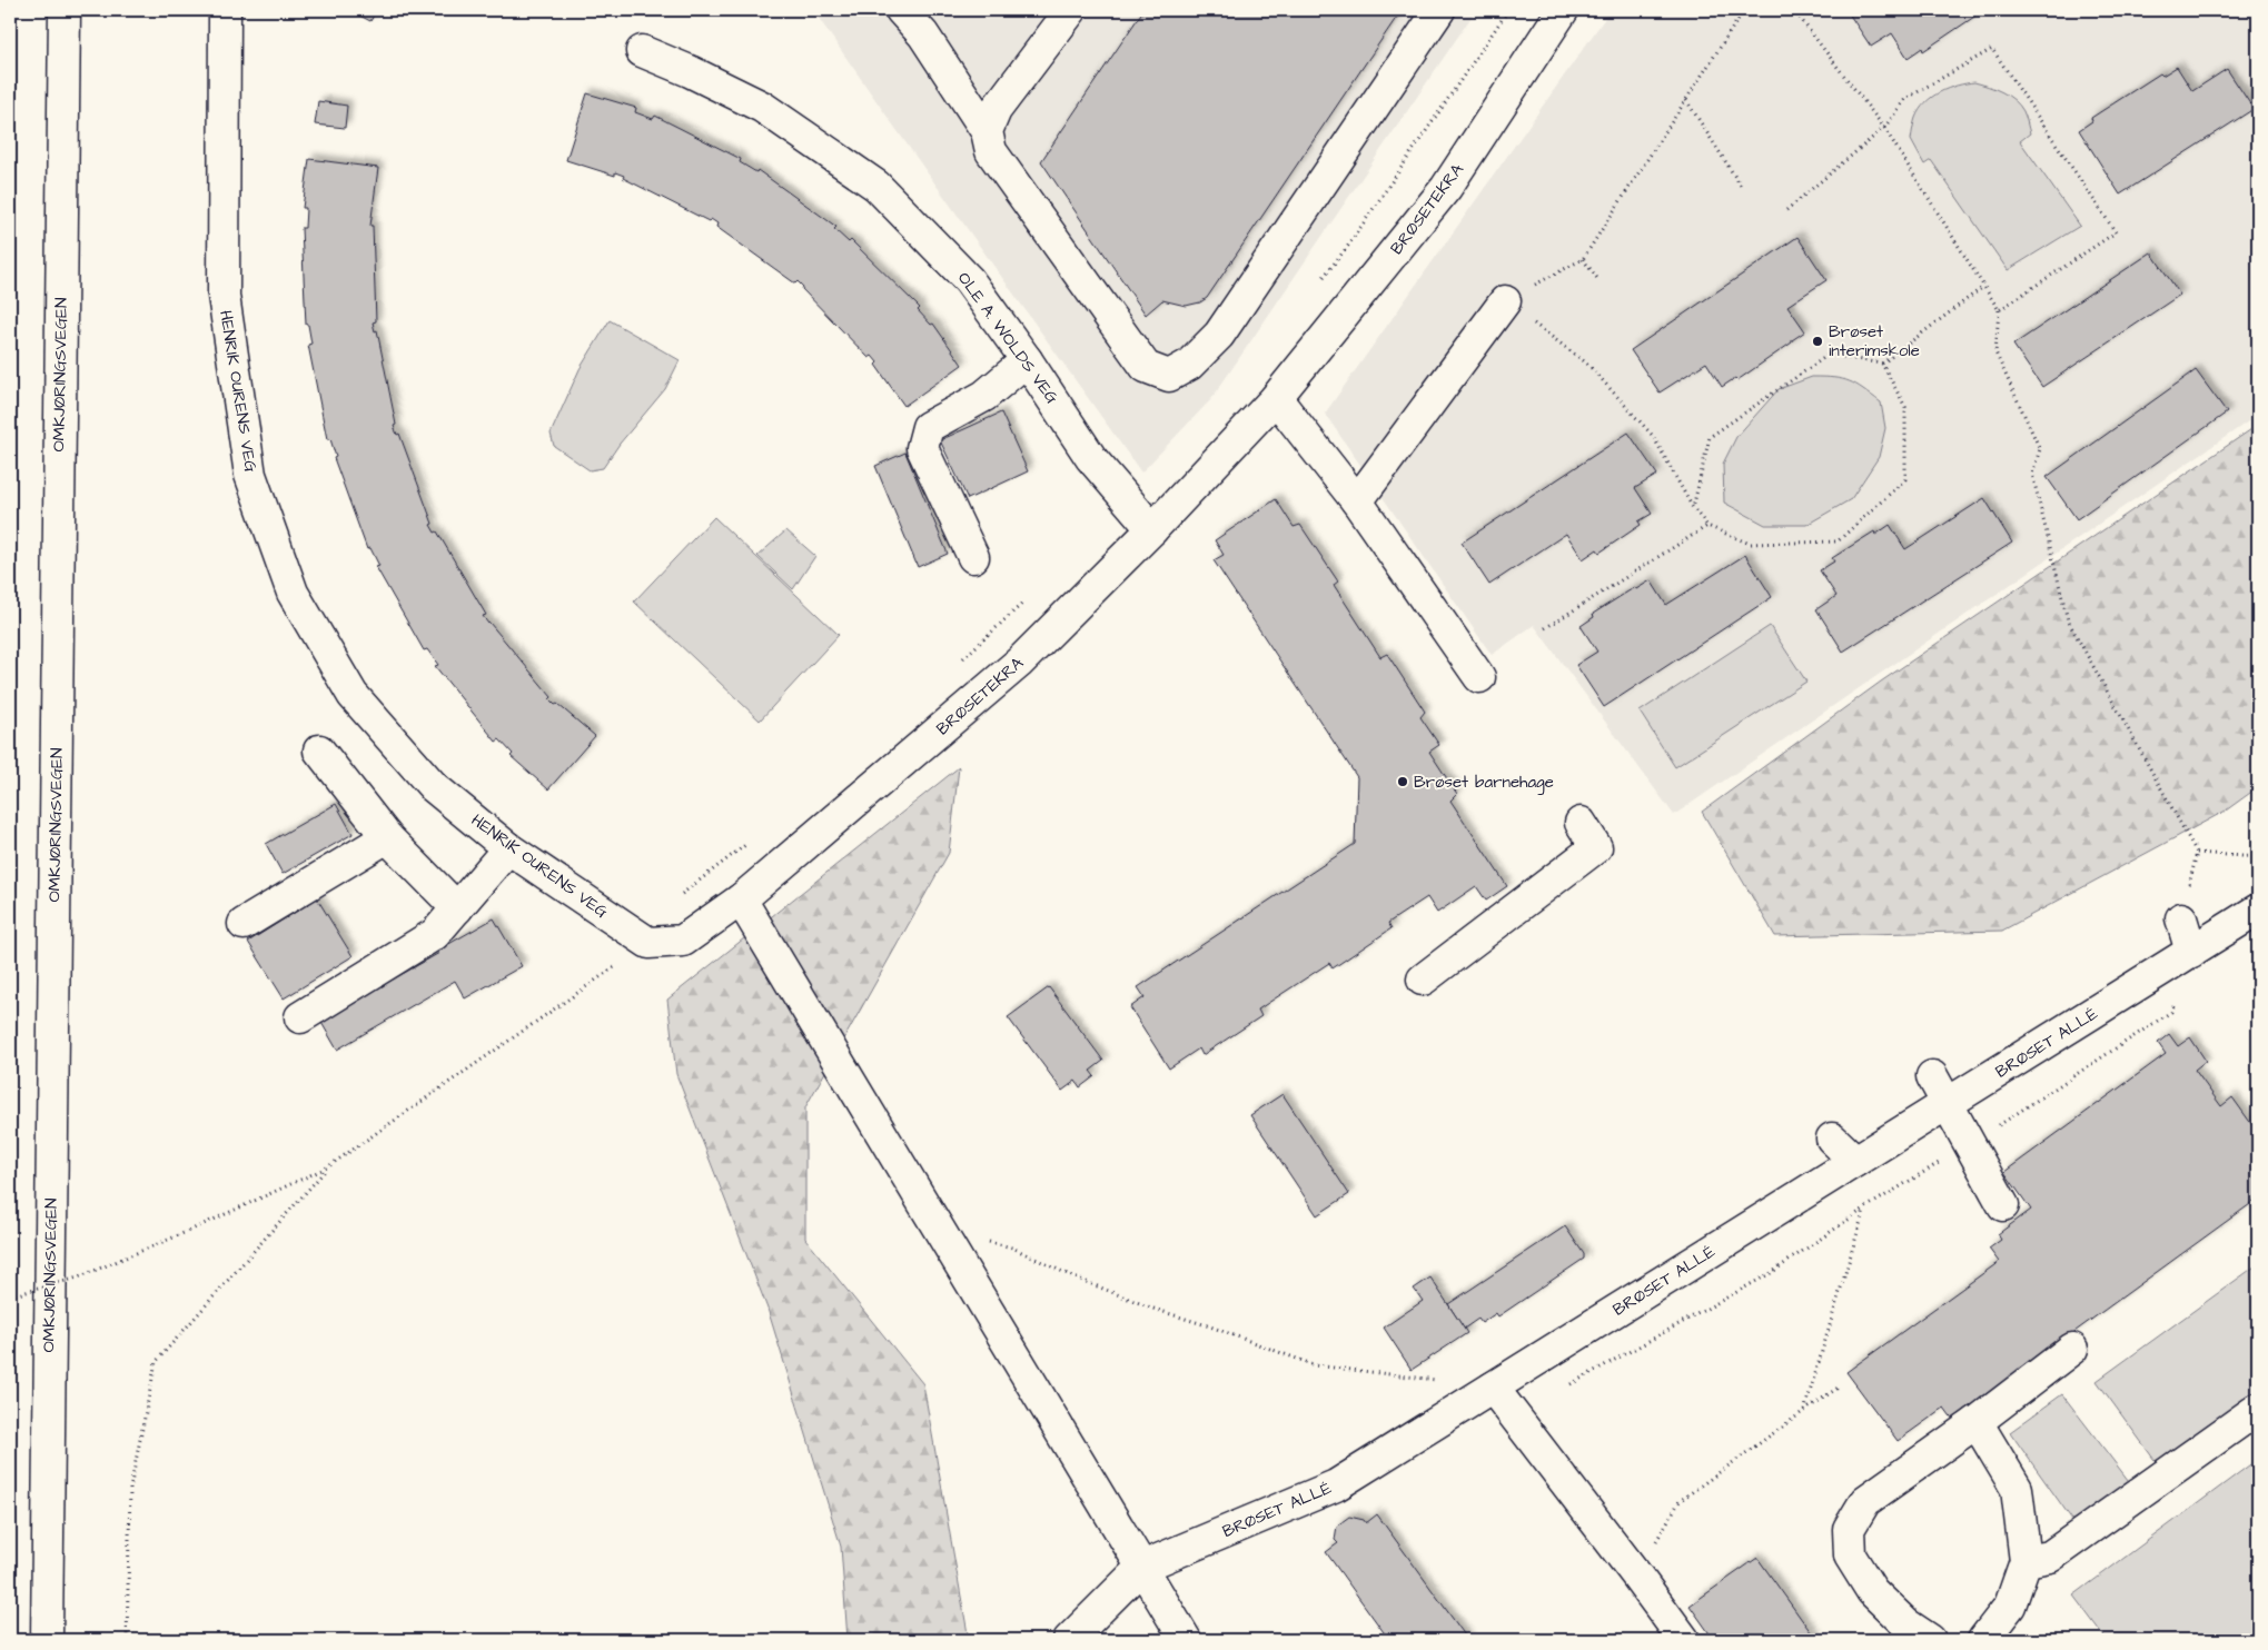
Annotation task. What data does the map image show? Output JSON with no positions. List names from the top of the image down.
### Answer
{
  "streets": {
    "main road": [
      "BRØSETEKRA",
      "OLE A. WOLDS VEG",
      "OMKJØRINGSVEGEN",
      "HENRIK OURENS VEG",
      "BRØSET ALLÉ"
    ]
  },
  "crossings": [
    ["BRØSETEKRA", "OLE A. WOLDS VEG"],
    ["BRØSETEKRA", "HENRIK OURENS VEG"]
  ],
  "places": ["Brøset interimskole", "Brøset barnehage"]
}
